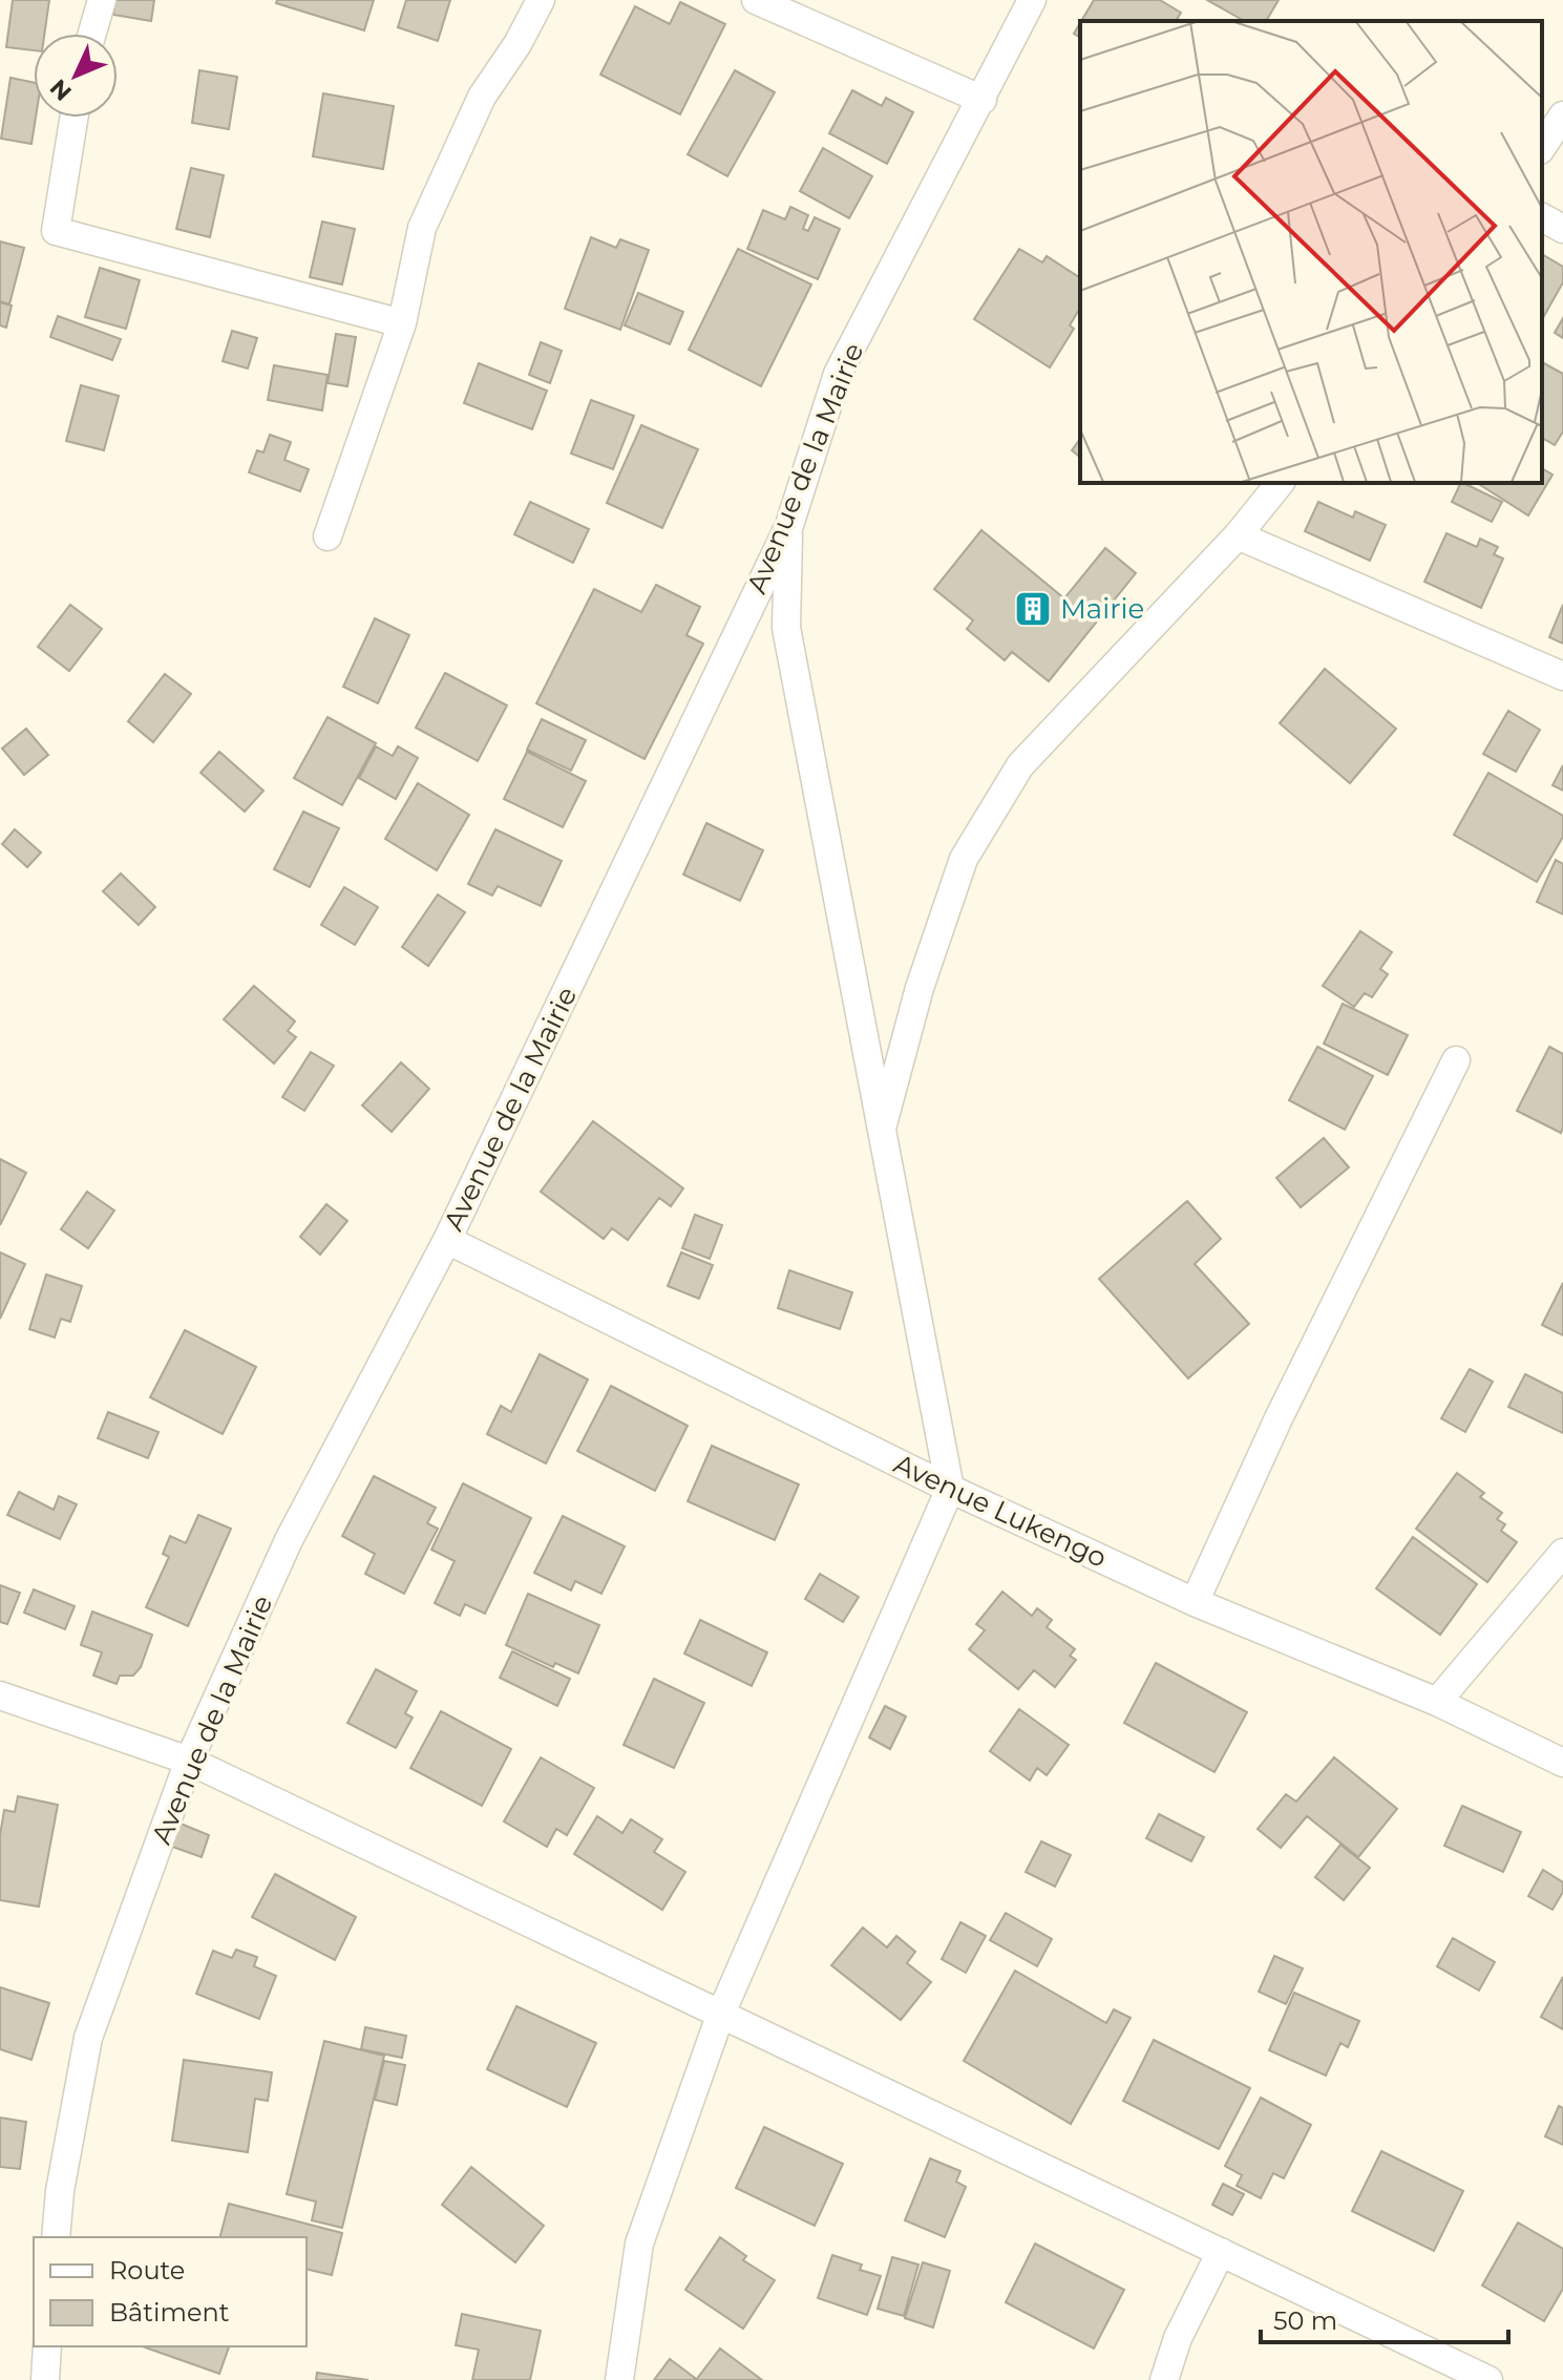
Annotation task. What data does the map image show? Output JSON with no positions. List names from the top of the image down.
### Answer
{
  "streets": {
    "street": ["Avenue de la Mairie", "Avenue Lukengo"]
  },
  "crossings": [
    ["Avenue de la Mairie", "Avenue Lukengo"]
  ],
  "places": {
    "building": ["Mairie"]
  },
  "legend": ["Route", "Bâtiment"],
  "scale_bar": "50 m",
  "north": "bottom left"
}
